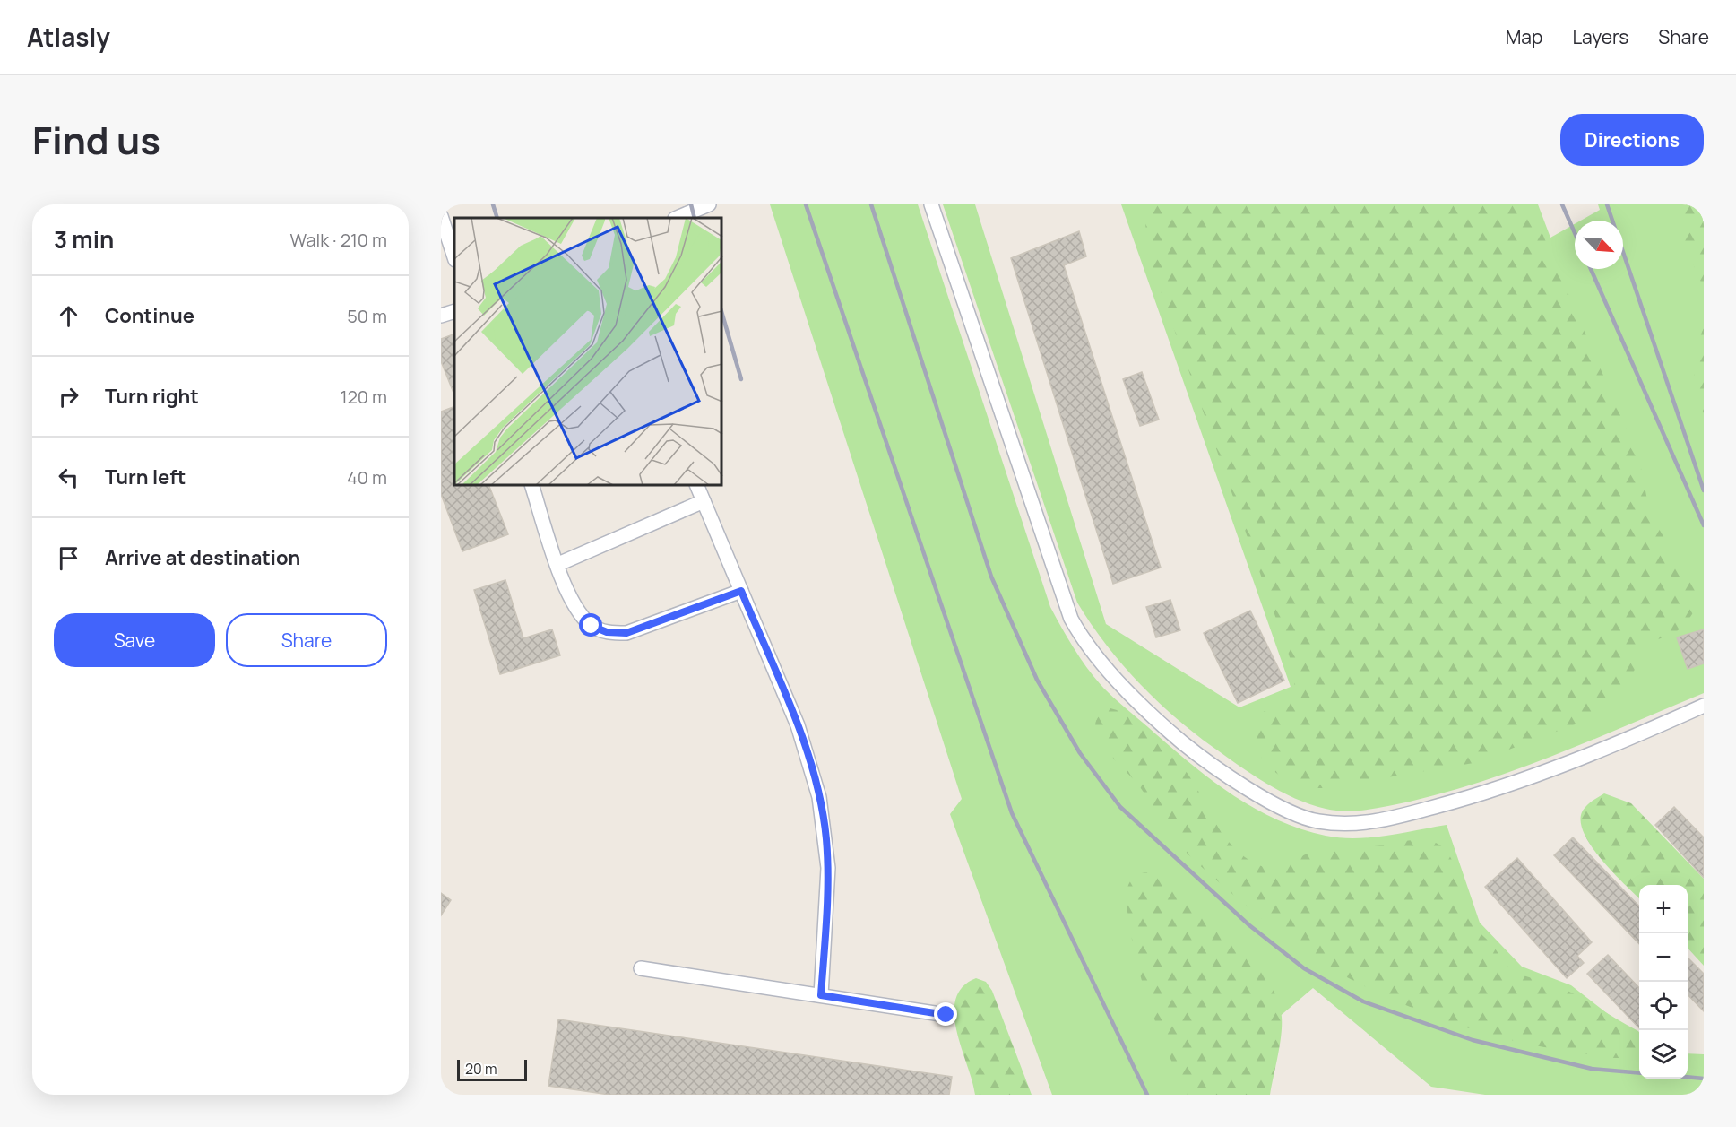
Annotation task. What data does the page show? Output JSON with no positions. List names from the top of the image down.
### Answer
{
  "scale_bar": "20 m",
  "north": "bottom right",
  "page": {
    "header": "Atlasly",
    "nav": ["Map", "Layers", "Share"],
    "title": "Find us",
    "buttons": [
      "Directions",
      ["Save", "Share"]
    ],
    "heading": ["3 min", "Walk · 210 m"],
    "list": [
      ["Continue", "50 m"],
      ["Turn right", "120 m"],
      ["Turn left", "40 m"],
      "Arrive at destination"
    ],
    "map_buttons": ["+", "−"],
    "scale": "20 m"
  }
}
